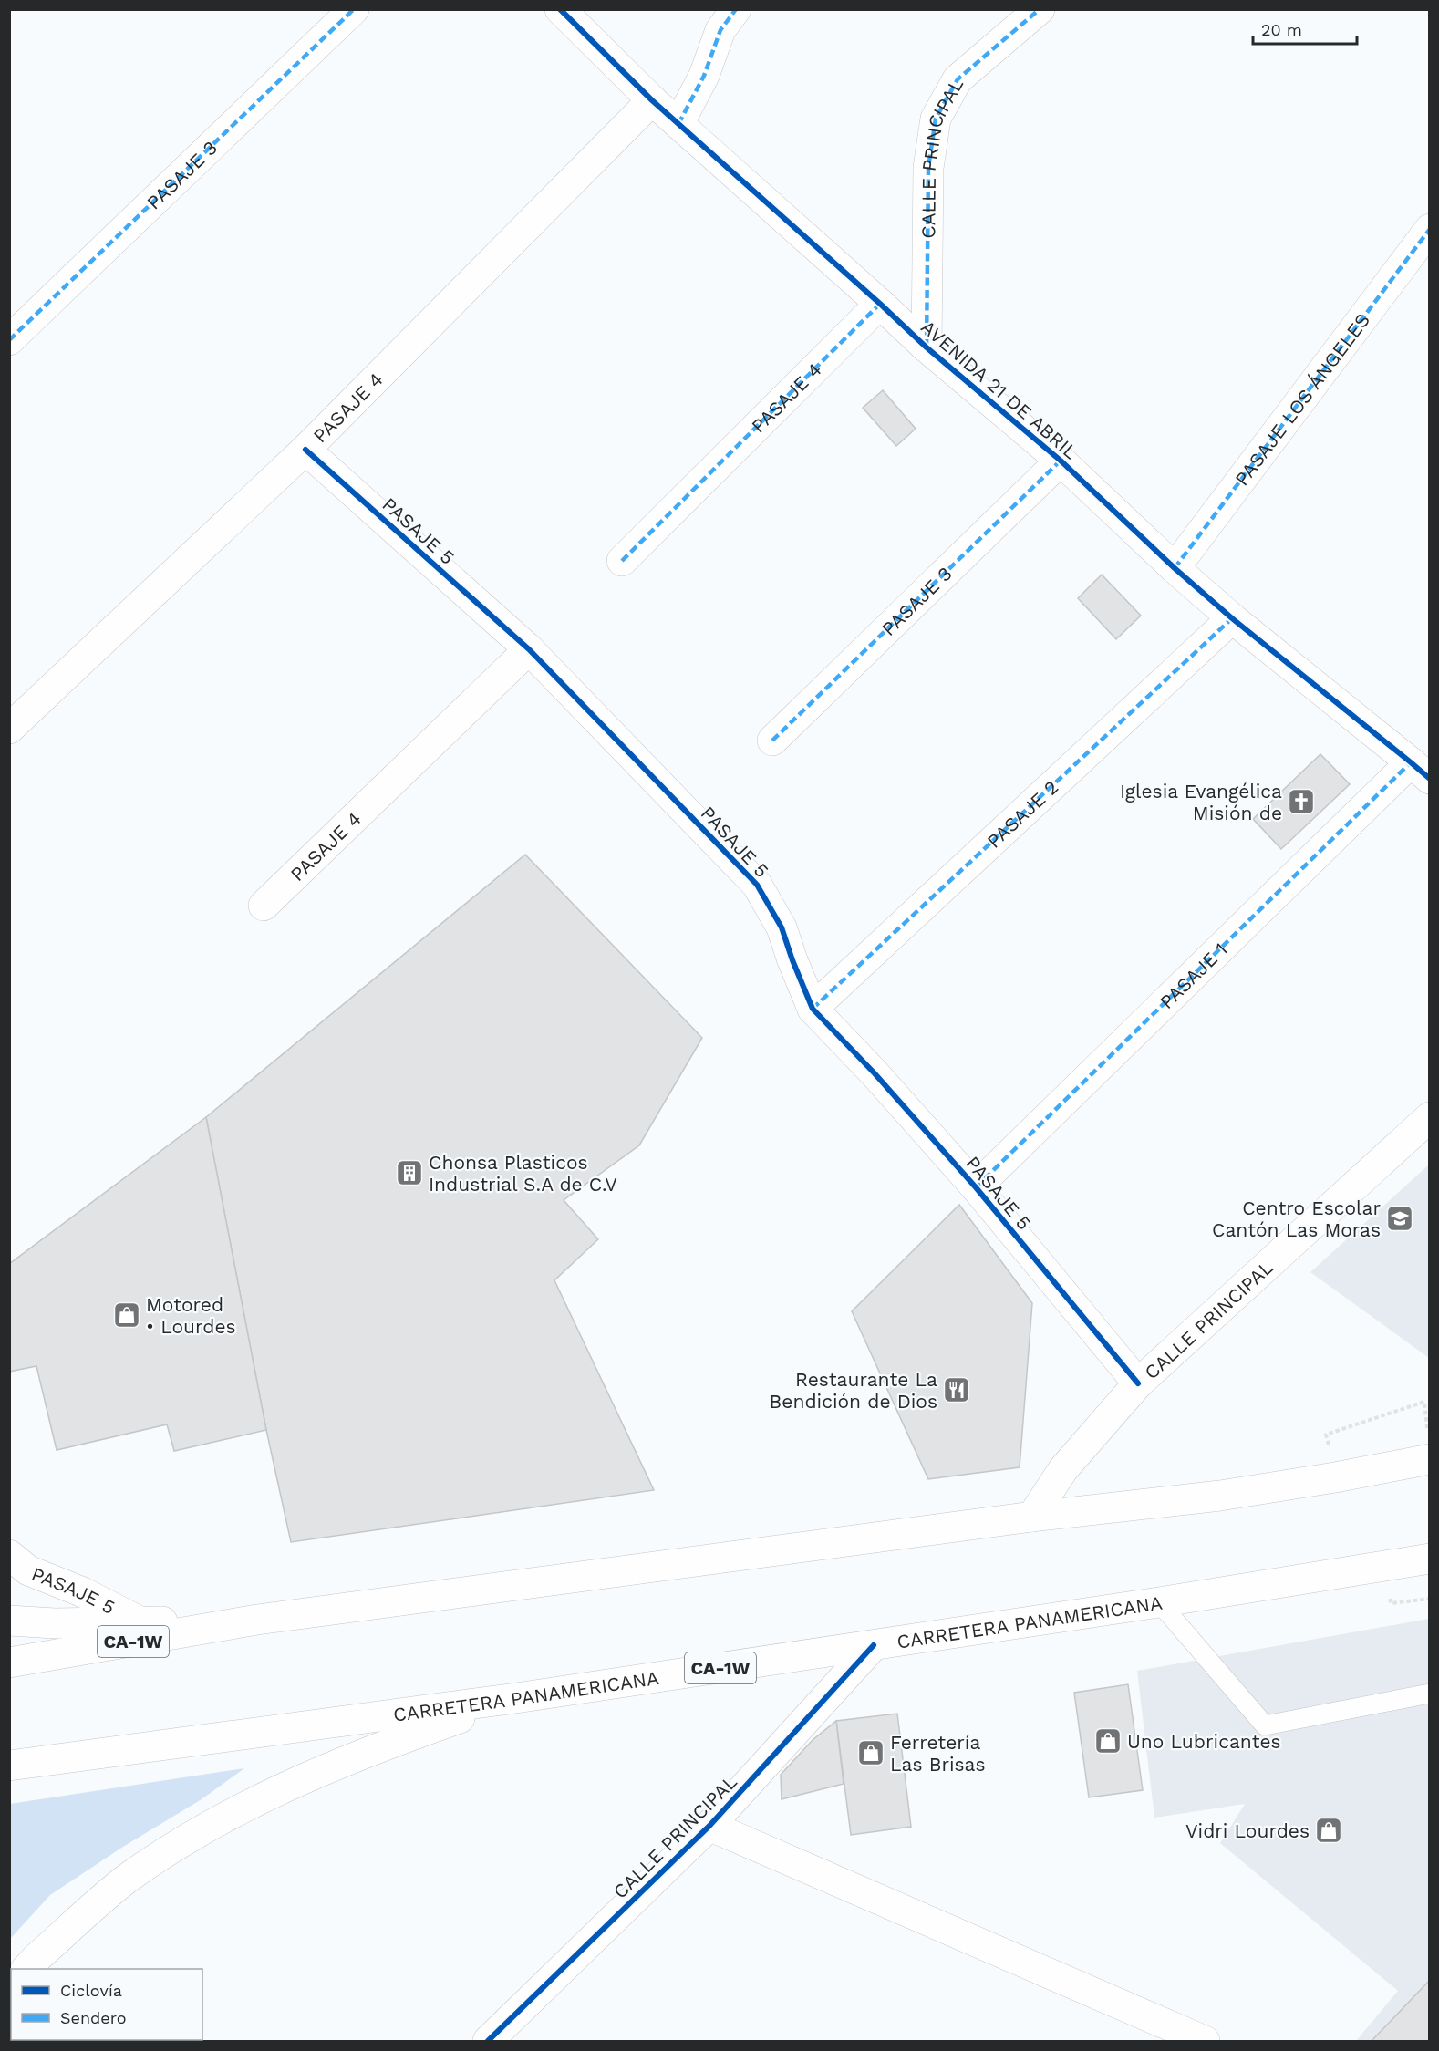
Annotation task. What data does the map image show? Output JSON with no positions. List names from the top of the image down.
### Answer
{
  "streets": {
    "main road": [
      "CALLE PRINCIPAL",
      "PASAJE 3",
      "AVENIDA 21 DE ABRIL",
      "PASAJE 4",
      "PASAJE LOS ÁNGELES",
      "PASAJE 5",
      "PASAJE 2",
      "PASAJE 1",
      "CARRETERA PANAMERICANA",
      "CA-1W"
    ]
  },
  "crossings": [
    ["CALLE PRINCIPAL", "AVENIDA 21 DE ABRIL"],
    ["CALLE PRINCIPAL", "PASAJE 5"],
    ["CALLE PRINCIPAL", "CARRETERA PANAMERICANA"],
    ["CALLE PRINCIPAL", "CA-1W"],
    ["PASAJE 3", "AVENIDA 21 DE ABRIL"],
    ["AVENIDA 21 DE ABRIL", "PASAJE 4"],
    ["AVENIDA 21 DE ABRIL", "PASAJE LOS ÁNGELES"],
    ["AVENIDA 21 DE ABRIL", "PASAJE 2"],
    ["AVENIDA 21 DE ABRIL", "PASAJE 1"],
    ["PASAJE 4", "PASAJE 5"],
    ["PASAJE 5", "PASAJE 2"],
    ["PASAJE 5", "PASAJE 1"]
  ],
  "places": {
    "church": ["Iglesia Evangélica Misión de"],
    "building": ["Chonsa Plasticos Industrial S.A de C.V"],
    "school or university": ["Centro Escolar Cantón Las Moras"],
    "shop": [
      "Motored • Lourdes",
      "Uno Lubricantes",
      "Ferretería Las Brisas",
      "Vidri Lourdes"
    ],
    "restaurant": ["Restaurante La Bendición de Dios"]
  },
  "legend": ["Ciclovía", "Sendero"],
  "scale_bar": "20 m"
}
